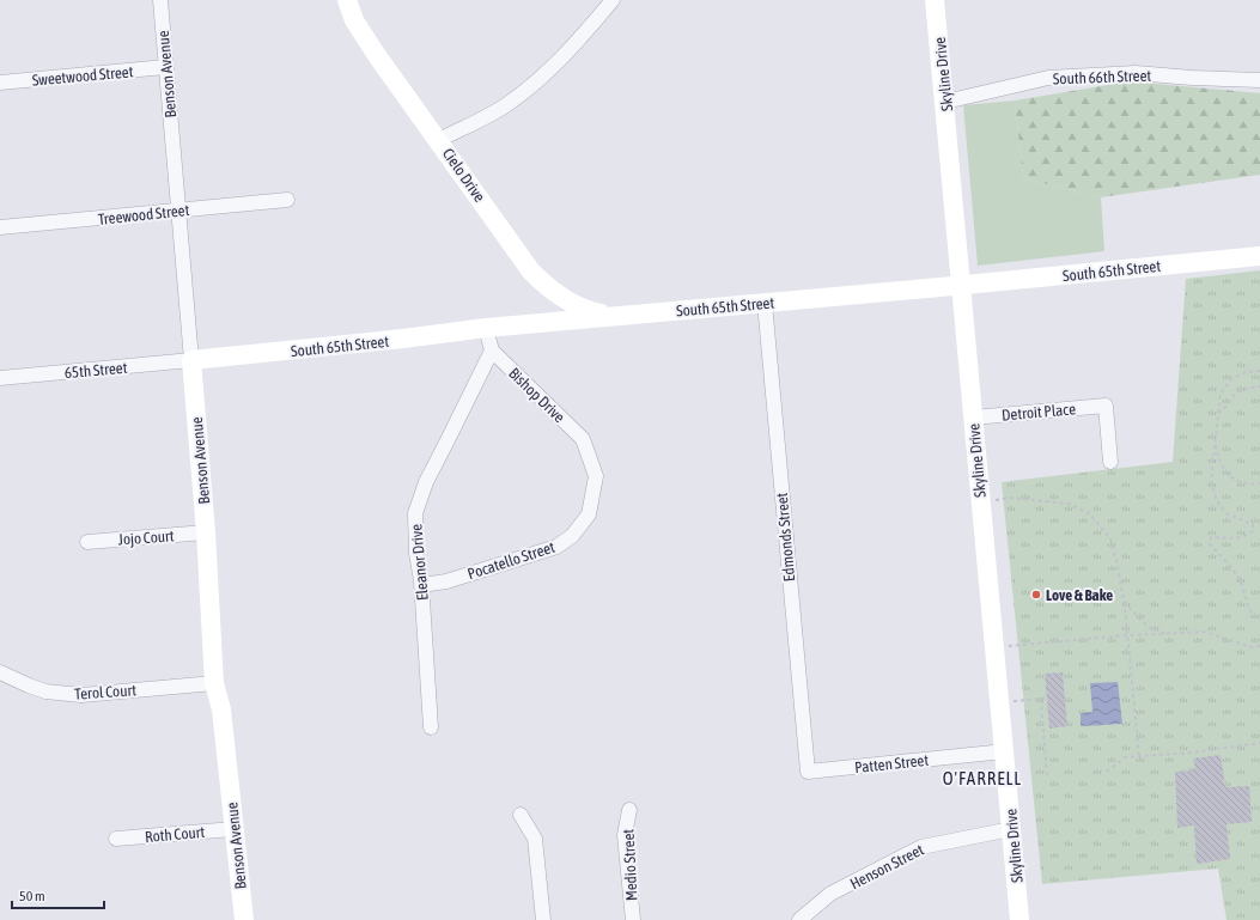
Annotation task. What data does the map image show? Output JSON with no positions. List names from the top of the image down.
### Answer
{
  "streets": {
    "street": [
      "Benson Avenue",
      "Skyline Drive",
      "Sweetwood Street",
      "South 66th Street",
      "Cielo Drive",
      "Treewood Street",
      "South 65th Street",
      "65th Street",
      "Bishop Drive",
      "Detroit Place",
      "Jojo Court",
      "Edmonds Street",
      "Pocatello Street",
      "Eleanor Drive",
      "Terol Court",
      "Patten Street",
      "Roth Court",
      "Medio Street",
      "Henson Street"
    ]
  },
  "crossings": [
    ["Benson Avenue", "Sweetwood Street"],
    ["Benson Avenue", "Treewood Street"],
    ["Benson Avenue", "South 65th Street"],
    ["Benson Avenue", "65th Street"],
    ["Benson Avenue", "Jojo Court"],
    ["Benson Avenue", "Terol Court"],
    ["Benson Avenue", "Roth Court"],
    ["Skyline Drive", "South 66th Street"],
    ["Skyline Drive", "South 65th Street"],
    ["Skyline Drive", "Detroit Place"],
    ["Skyline Drive", "Patten Street"],
    ["Skyline Drive", "Henson Street"],
    ["Cielo Drive", "South 65th Street"],
    ["South 65th Street", "65th Street"],
    ["South 65th Street", "Edmonds Street"],
    ["Bishop Drive", "Pocatello Street"],
    ["Bishop Drive", "Eleanor Drive"],
    ["Edmonds Street", "Patten Street"],
    ["Pocatello Street", "Eleanor Drive"]
  ],
  "districts": ["O'FARRELL"],
  "places": ["Love & Bake"],
  "scale_bar": "50 m"
}
